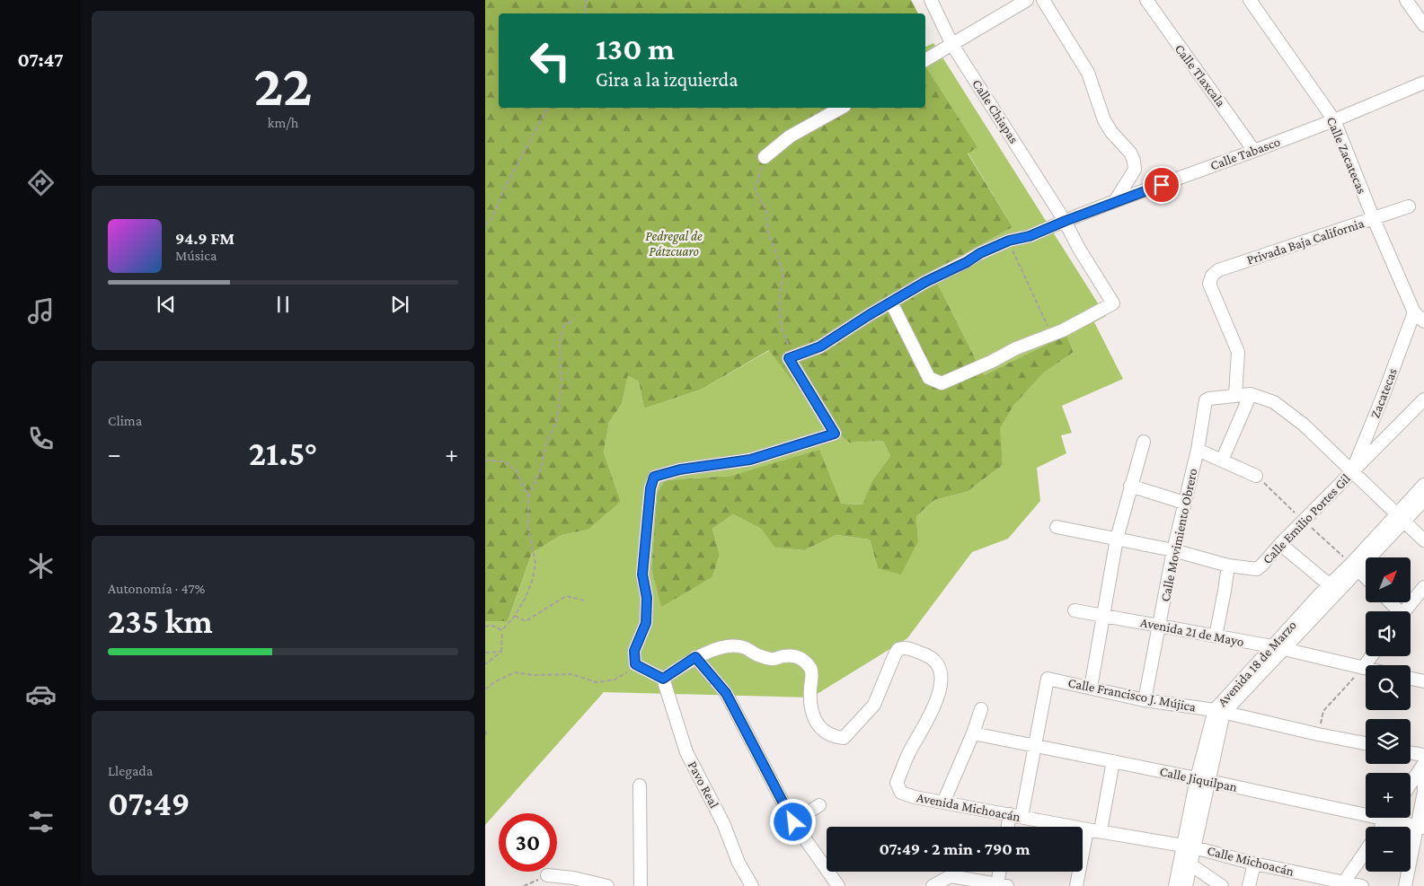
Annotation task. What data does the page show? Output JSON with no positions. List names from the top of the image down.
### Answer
{
  "streets": {
    "street": [
      "Calle Tlaxcala",
      "Calle Chiapas",
      "Calle Tabasco",
      "Calle Zacatecas",
      "Privada Baja California",
      "Zacatecas",
      "Calle Emilio Portes Gil",
      "Calle Movimiento Obrero",
      "Avenida 21 de Mayo",
      "Avenida 18 de Marzo",
      "Calle Francisco J. Mújica",
      "Calle Jiquilpan",
      "Pavo Real",
      "Avenida Michoacán",
      "Calle Michoacán"
    ]
  },
  "crossings": [
    ["Calle Tlaxcala", "Calle Tabasco"],
    ["Calle Chiapas", "Calle Tabasco"],
    ["Calle Tabasco", "Calle Zacatecas"],
    ["Calle Zacatecas", "Privada Baja California"],
    ["Calle Zacatecas", "Zacatecas"],
    ["Privada Baja California", "Calle Movimiento Obrero"],
    ["Zacatecas", "Calle Emilio Portes Gil"],
    ["Calle Emilio Portes Gil", "Calle Movimiento Obrero"],
    ["Calle Movimiento Obrero", "Avenida 21 de Mayo"],
    ["Calle Movimiento Obrero", "Calle Francisco J. Mújica"],
    ["Avenida 21 de Mayo", "Avenida 18 de Marzo"],
    ["Avenida 18 de Marzo", "Calle Francisco J. Mújica"],
    ["Avenida 18 de Marzo", "Calle Jiquilpan"],
    ["Avenida 18 de Marzo", "Avenida Michoacán"],
    ["Avenida 18 de Marzo", "Calle Michoacán"],
    ["Calle Francisco J. Mújica", "Calle Jiquilpan"],
    ["Avenida Michoacán", "Calle Michoacán"]
  ],
  "parks": ["Pedregal de Pátzcuaro"],
  "north": "top right",
  "page": {
    "tabs": "07:47",
    "tile": [
      ["22", "km/h"],
      "Clima",
      ["Autonomía · 47%", "235 km"],
      ["Llegada", "07:49"]
    ],
    "turn": ["130 m", "Gira a la izquierda"],
    "song": ["94.9 FM", "Música"],
    "heat": ["−", "21.5°", "+"],
    "map_buttons": ["+", "−"],
    "limit": "30",
    "trip": "07:49 · 2 min · 790 m"
  }
}
